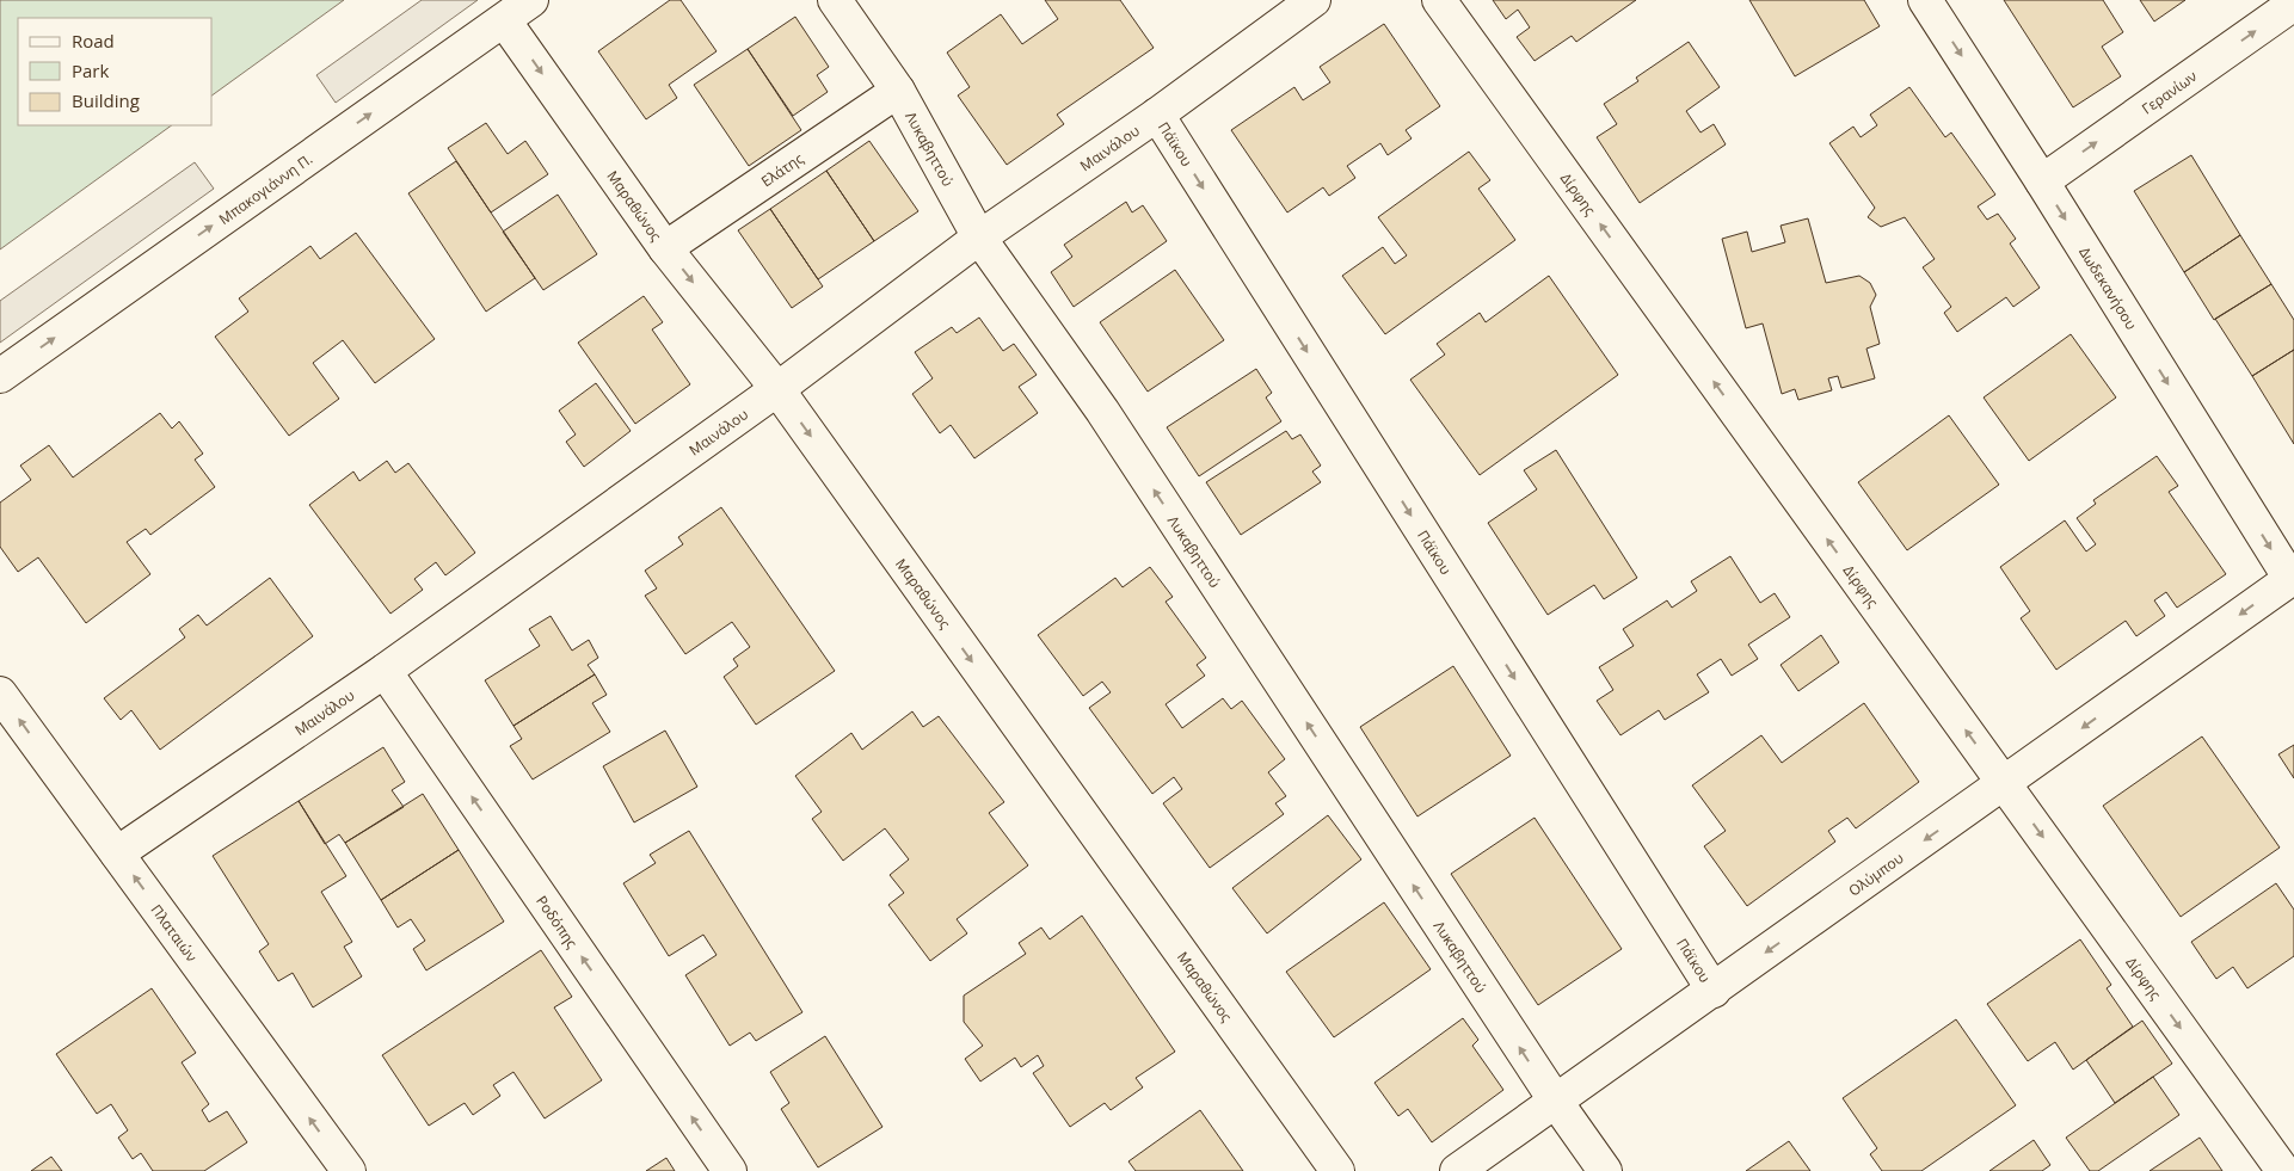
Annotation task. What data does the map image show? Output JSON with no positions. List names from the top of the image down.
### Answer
{
  "streets": {
    "street": [
      "Γερανίων",
      "Πάϊκου",
      "Μαινάλου",
      "Λυκαβηττού",
      "Ελάτης",
      "Μπακογιάννη Π.",
      "Δίρφης",
      "Μαραθώνος",
      "Δωδεκανήσου",
      "Ολύμπου",
      "Ροδόπης",
      "Πλαταιών"
    ]
  },
  "crossings": [
    ["Γερανίων", "Δωδεκανήσου"],
    ["Πάϊκου", "Μαινάλου"],
    ["Πάϊκου", "Ολύμπου"],
    ["Μαινάλου", "Λυκαβηττού"],
    ["Μαινάλου", "Μαραθώνος"],
    ["Μαινάλου", "Ροδόπης"],
    ["Μαινάλου", "Πλαταιών"],
    ["Λυκαβηττού", "Ελάτης"],
    ["Λυκαβηττού", "Ολύμπου"],
    ["Ελάτης", "Μαραθώνος"],
    ["Μπακογιάννη Π.", "Μαραθώνος"],
    ["Δίρφης", "Ολύμπου"],
    ["Δωδεκανήσου", "Ολύμπου"]
  ],
  "one_way": [
    "Γερανίων",
    "Πάϊκου",
    "Λυκαβηττού",
    "Μπακογιάννη Π.",
    "Μαραθώνος",
    "Δωδεκανήσου",
    "Ολύμπου",
    "Ροδόπης",
    "Πλαταιών"
  ],
  "legend": ["Road", "Park", "Building"]
}
